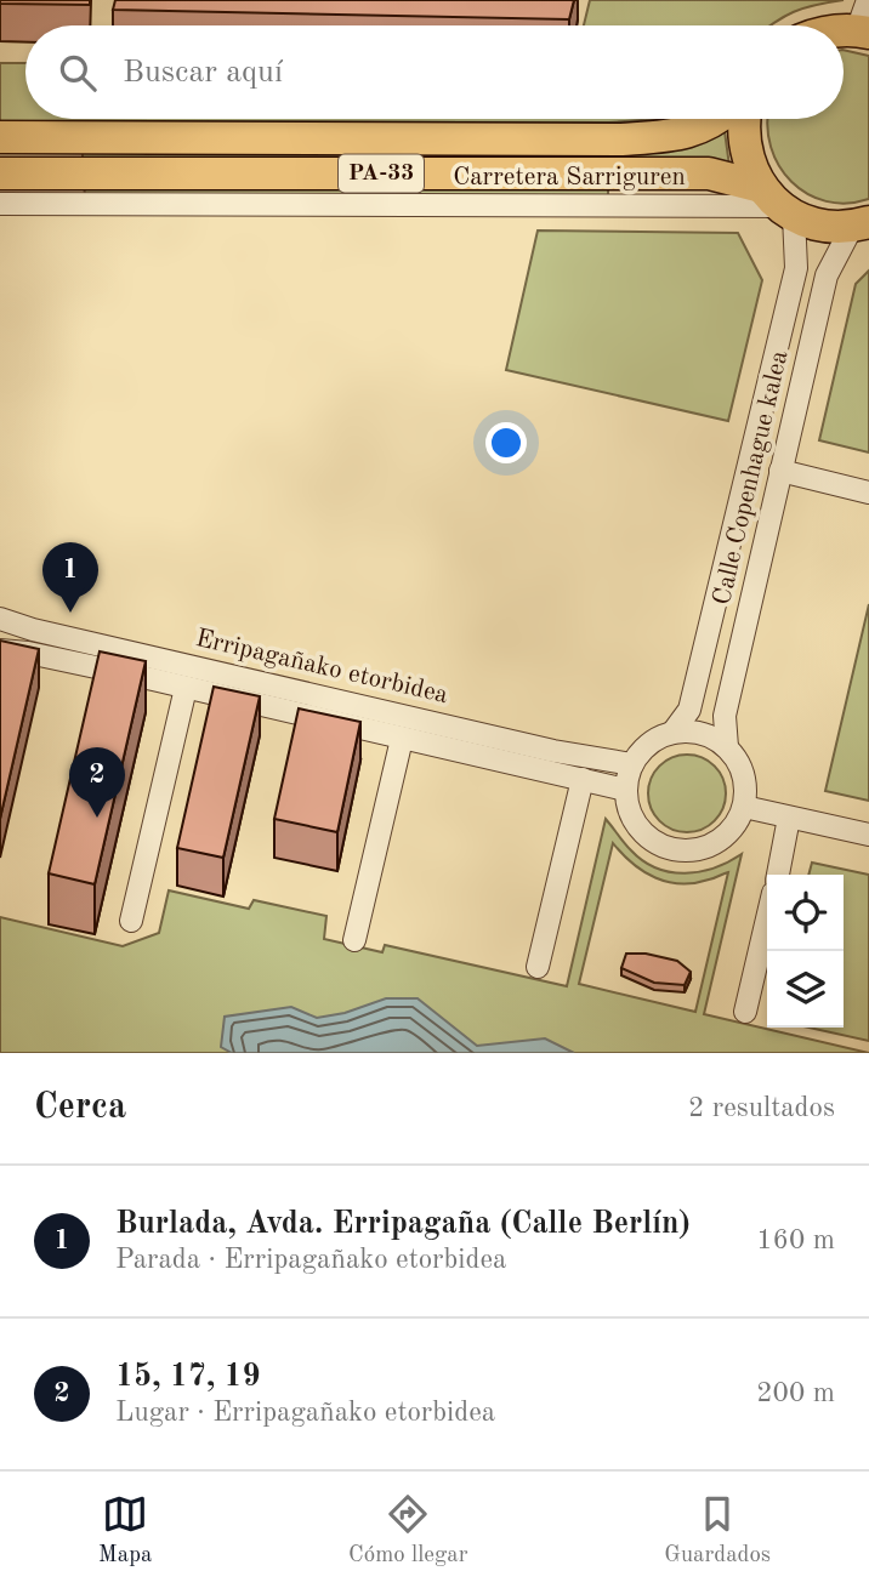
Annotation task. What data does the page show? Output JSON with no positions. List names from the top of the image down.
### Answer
{
  "streets": {
    "highway": ["PA-33"],
    "street": ["Carretera Sarriguren", "Calle Copenhague kalea", "Erripagañako etorbidea"]
  },
  "crossings": [
    ["PA-33", "Carretera Sarriguren"],
    ["PA-33", "Calle Copenhague kalea"],
    ["Carretera Sarriguren", "Calle Copenhague kalea"],
    ["Calle Copenhague kalea", "Erripagañako etorbidea"]
  ],
  "page": {
    "search": "Buscar aquí",
    "pins": ["1", "2"],
    "heading": ["Cerca", "2 resultados"],
    "list": [
      {
        "mark": "1",
        "name": "Burlada, Avda. Erripagaña (Calle Berlín)",
        "note": "Parada · Erripagañako etorbidea",
        "value": "160 m"
      },
      {
        "mark": "2",
        "name": "15, 17, 19",
        "note": "Lugar · Erripagañako etorbidea",
        "value": "200 m"
      }
    ],
    "nav": ["Mapa", "Cómo llegar", "Guardados"]
  }
}
